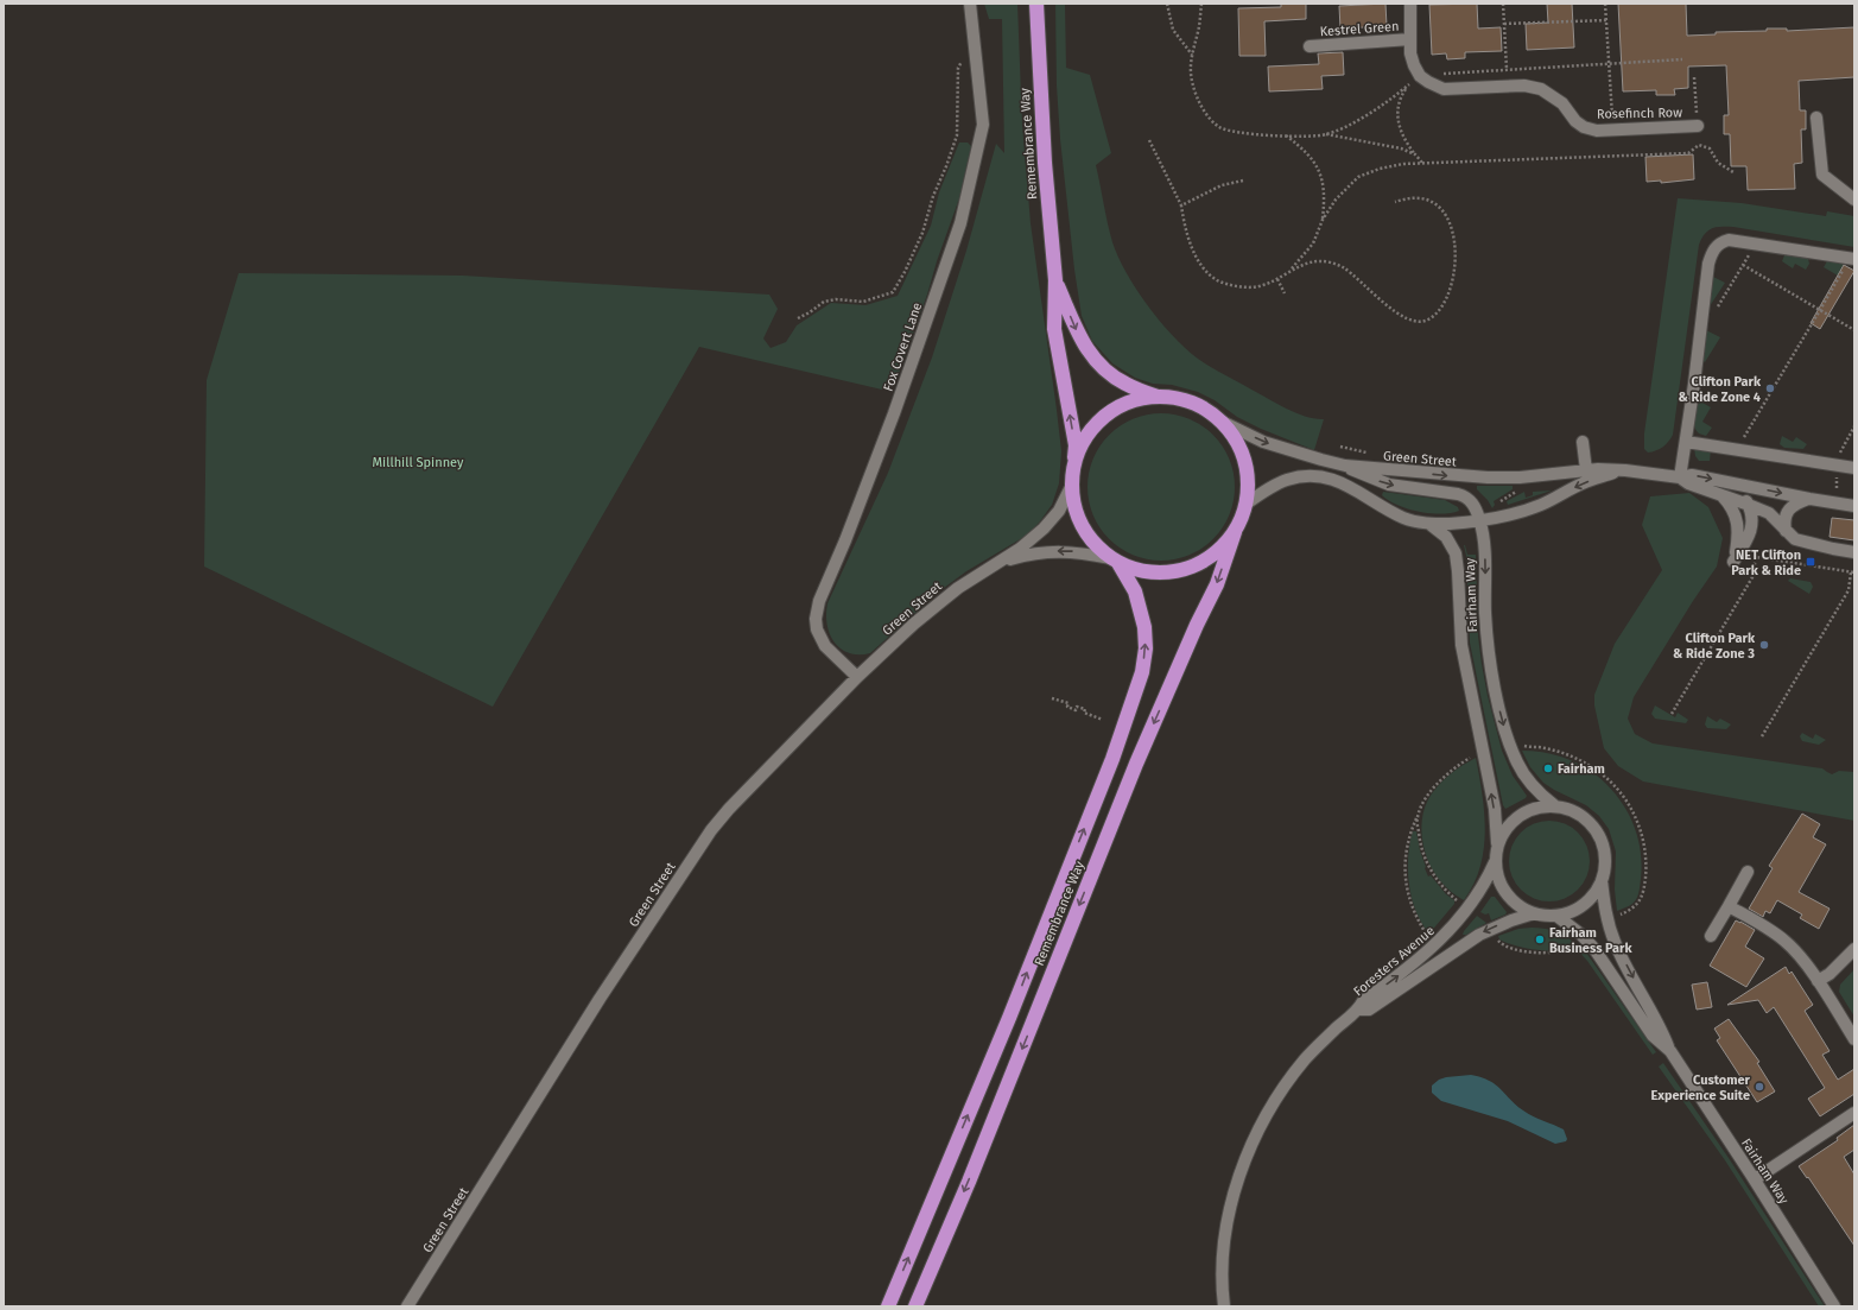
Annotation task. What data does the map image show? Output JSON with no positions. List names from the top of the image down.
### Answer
{
  "streets": {
    "highway": ["Remembrance Way"],
    "street": [
      "Kestrel Green",
      "Rosefinch Row",
      "Fox Covert Lane",
      "Green Street",
      "Fairham Way",
      "Foresters Avenue"
    ]
  },
  "crossings": [
    ["Remembrance Way", "Green Street"],
    ["Fox Covert Lane", "Green Street"],
    ["Green Street", "Fairham Way"],
    ["Fairham Way", "Foresters Avenue"]
  ],
  "parks": ["Millhill Spinney"],
  "places": {
    "other": [
      "Clifton Park & Ride Zone 4",
      "Clifton Park & Ride Zone 3",
      "Fairham",
      "Fairham Business Park",
      "Customer Experience Suite"
    ],
    "transit": ["NET Clifton Park & Ride"]
  }
}
